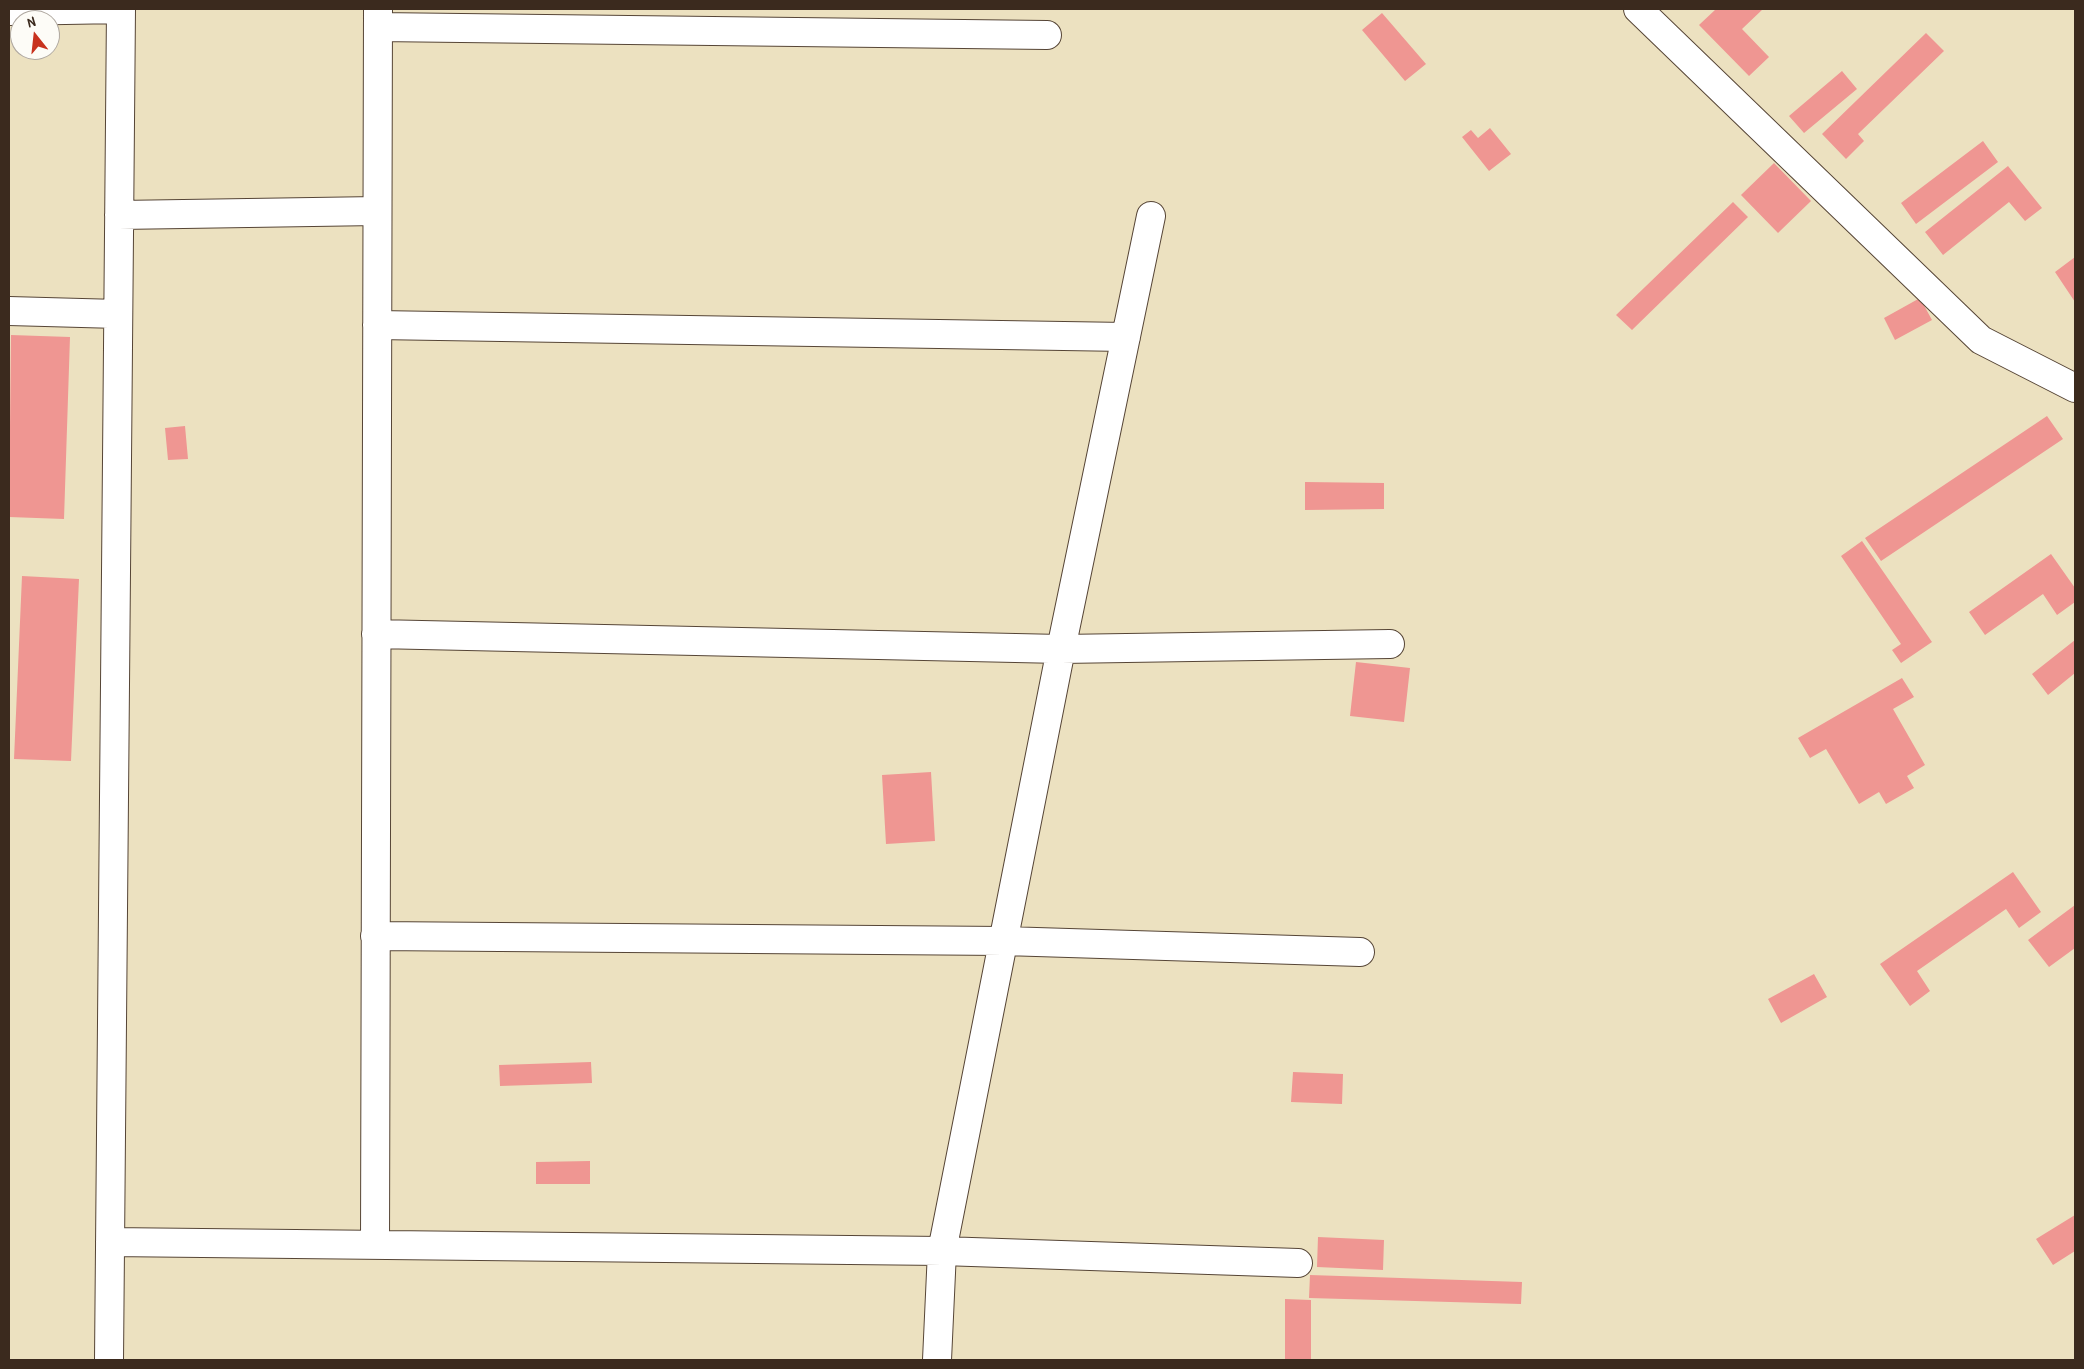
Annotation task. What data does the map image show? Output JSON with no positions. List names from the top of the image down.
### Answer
{
  "north": "top"
}
